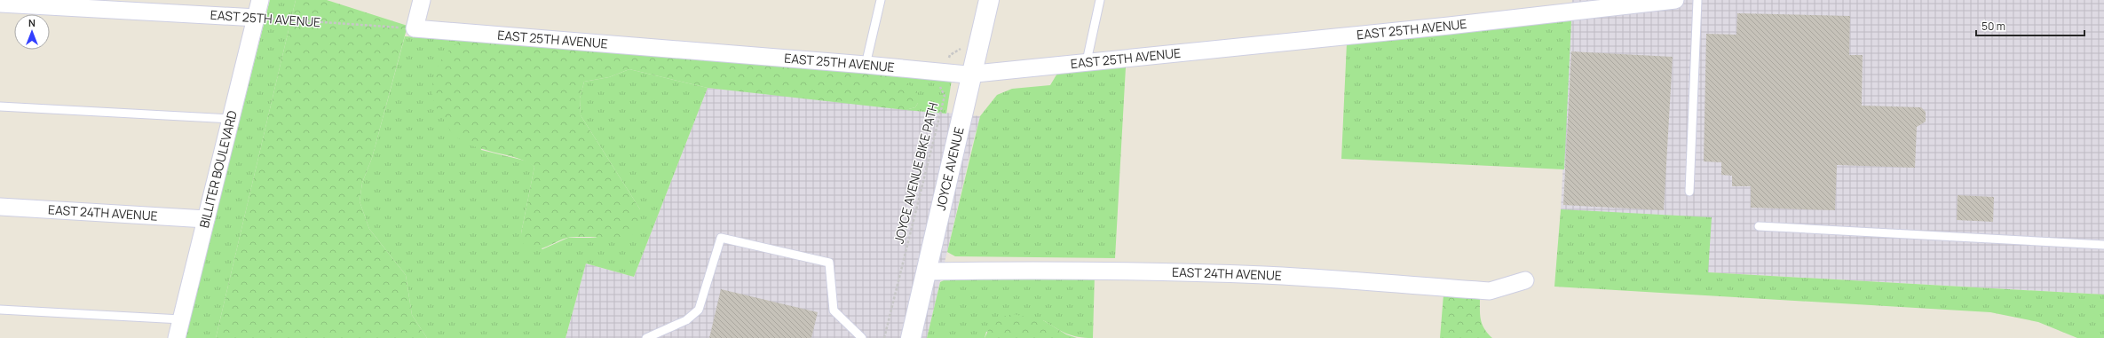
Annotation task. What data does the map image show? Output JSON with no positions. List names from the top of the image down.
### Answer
{
  "streets": {
    "street": [
      "EAST 25TH AVENUE",
      "BILLITER BOULEVARD",
      "JOYCE AVENUE",
      "EAST 24TH AVENUE"
    ],
    "path": ["JOYCE AVENUE BIKE PATH"]
  },
  "crossings": [
    ["EAST 25TH AVENUE", "BILLITER BOULEVARD"],
    ["EAST 25TH AVENUE", "JOYCE AVENUE"],
    ["EAST 25TH AVENUE", "JOYCE AVENUE BIKE PATH"],
    ["BILLITER BOULEVARD", "EAST 24TH AVENUE"],
    ["JOYCE AVENUE", "EAST 24TH AVENUE"]
  ],
  "scale_bar": "50 m",
  "north": "top"
}
